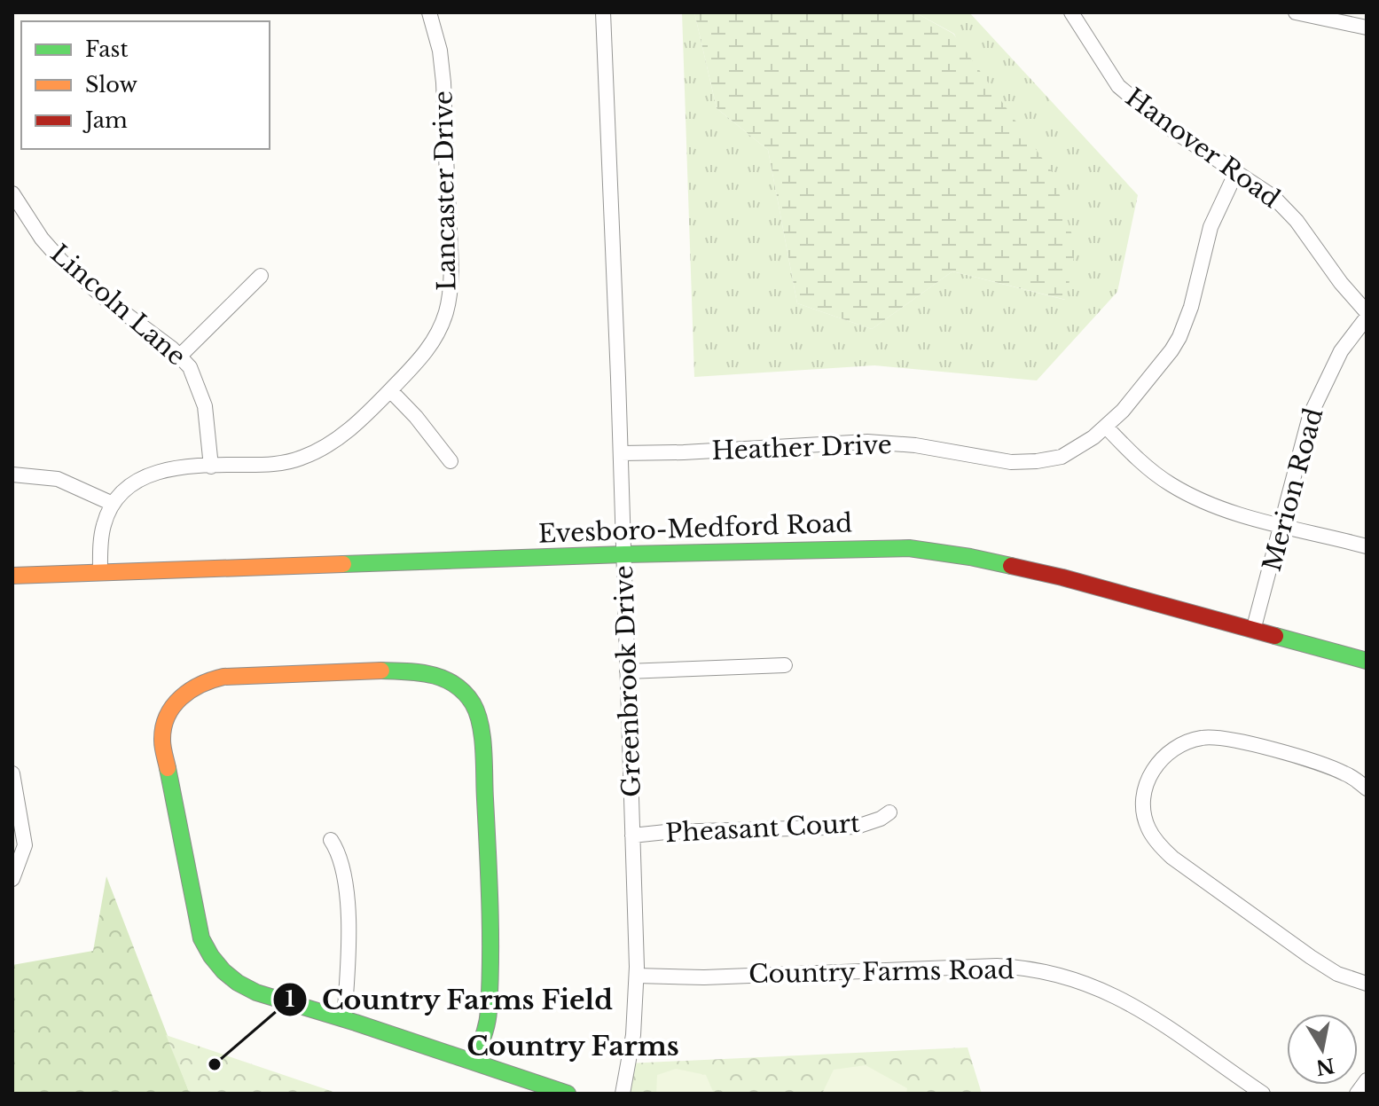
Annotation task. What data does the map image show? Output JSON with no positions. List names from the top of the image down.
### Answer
{
  "streets": {
    "street": [
      "Hanover Road",
      "Lancaster Drive",
      "Lincoln Lane",
      "Heather Drive",
      "Merion Road",
      "Evesboro-Medford Road",
      "Greenbrook Drive",
      "Pheasant Court",
      "Country Farms Road"
    ]
  },
  "crossings": [
    ["Hanover Road", "Heather Drive"],
    ["Lancaster Drive", "Lincoln Lane"],
    ["Lancaster Drive", "Evesboro-Medford Road"],
    ["Heather Drive", "Greenbrook Drive"],
    ["Merion Road", "Evesboro-Medford Road"],
    ["Evesboro-Medford Road", "Greenbrook Drive"],
    ["Greenbrook Drive", "Pheasant Court"],
    ["Greenbrook Drive", "Country Farms Road"]
  ],
  "districts": ["Country Farms"],
  "places": ["Country Farms Field"],
  "legend": ["Fast", "Slow", "Jam"],
  "north": "bottom"
}
